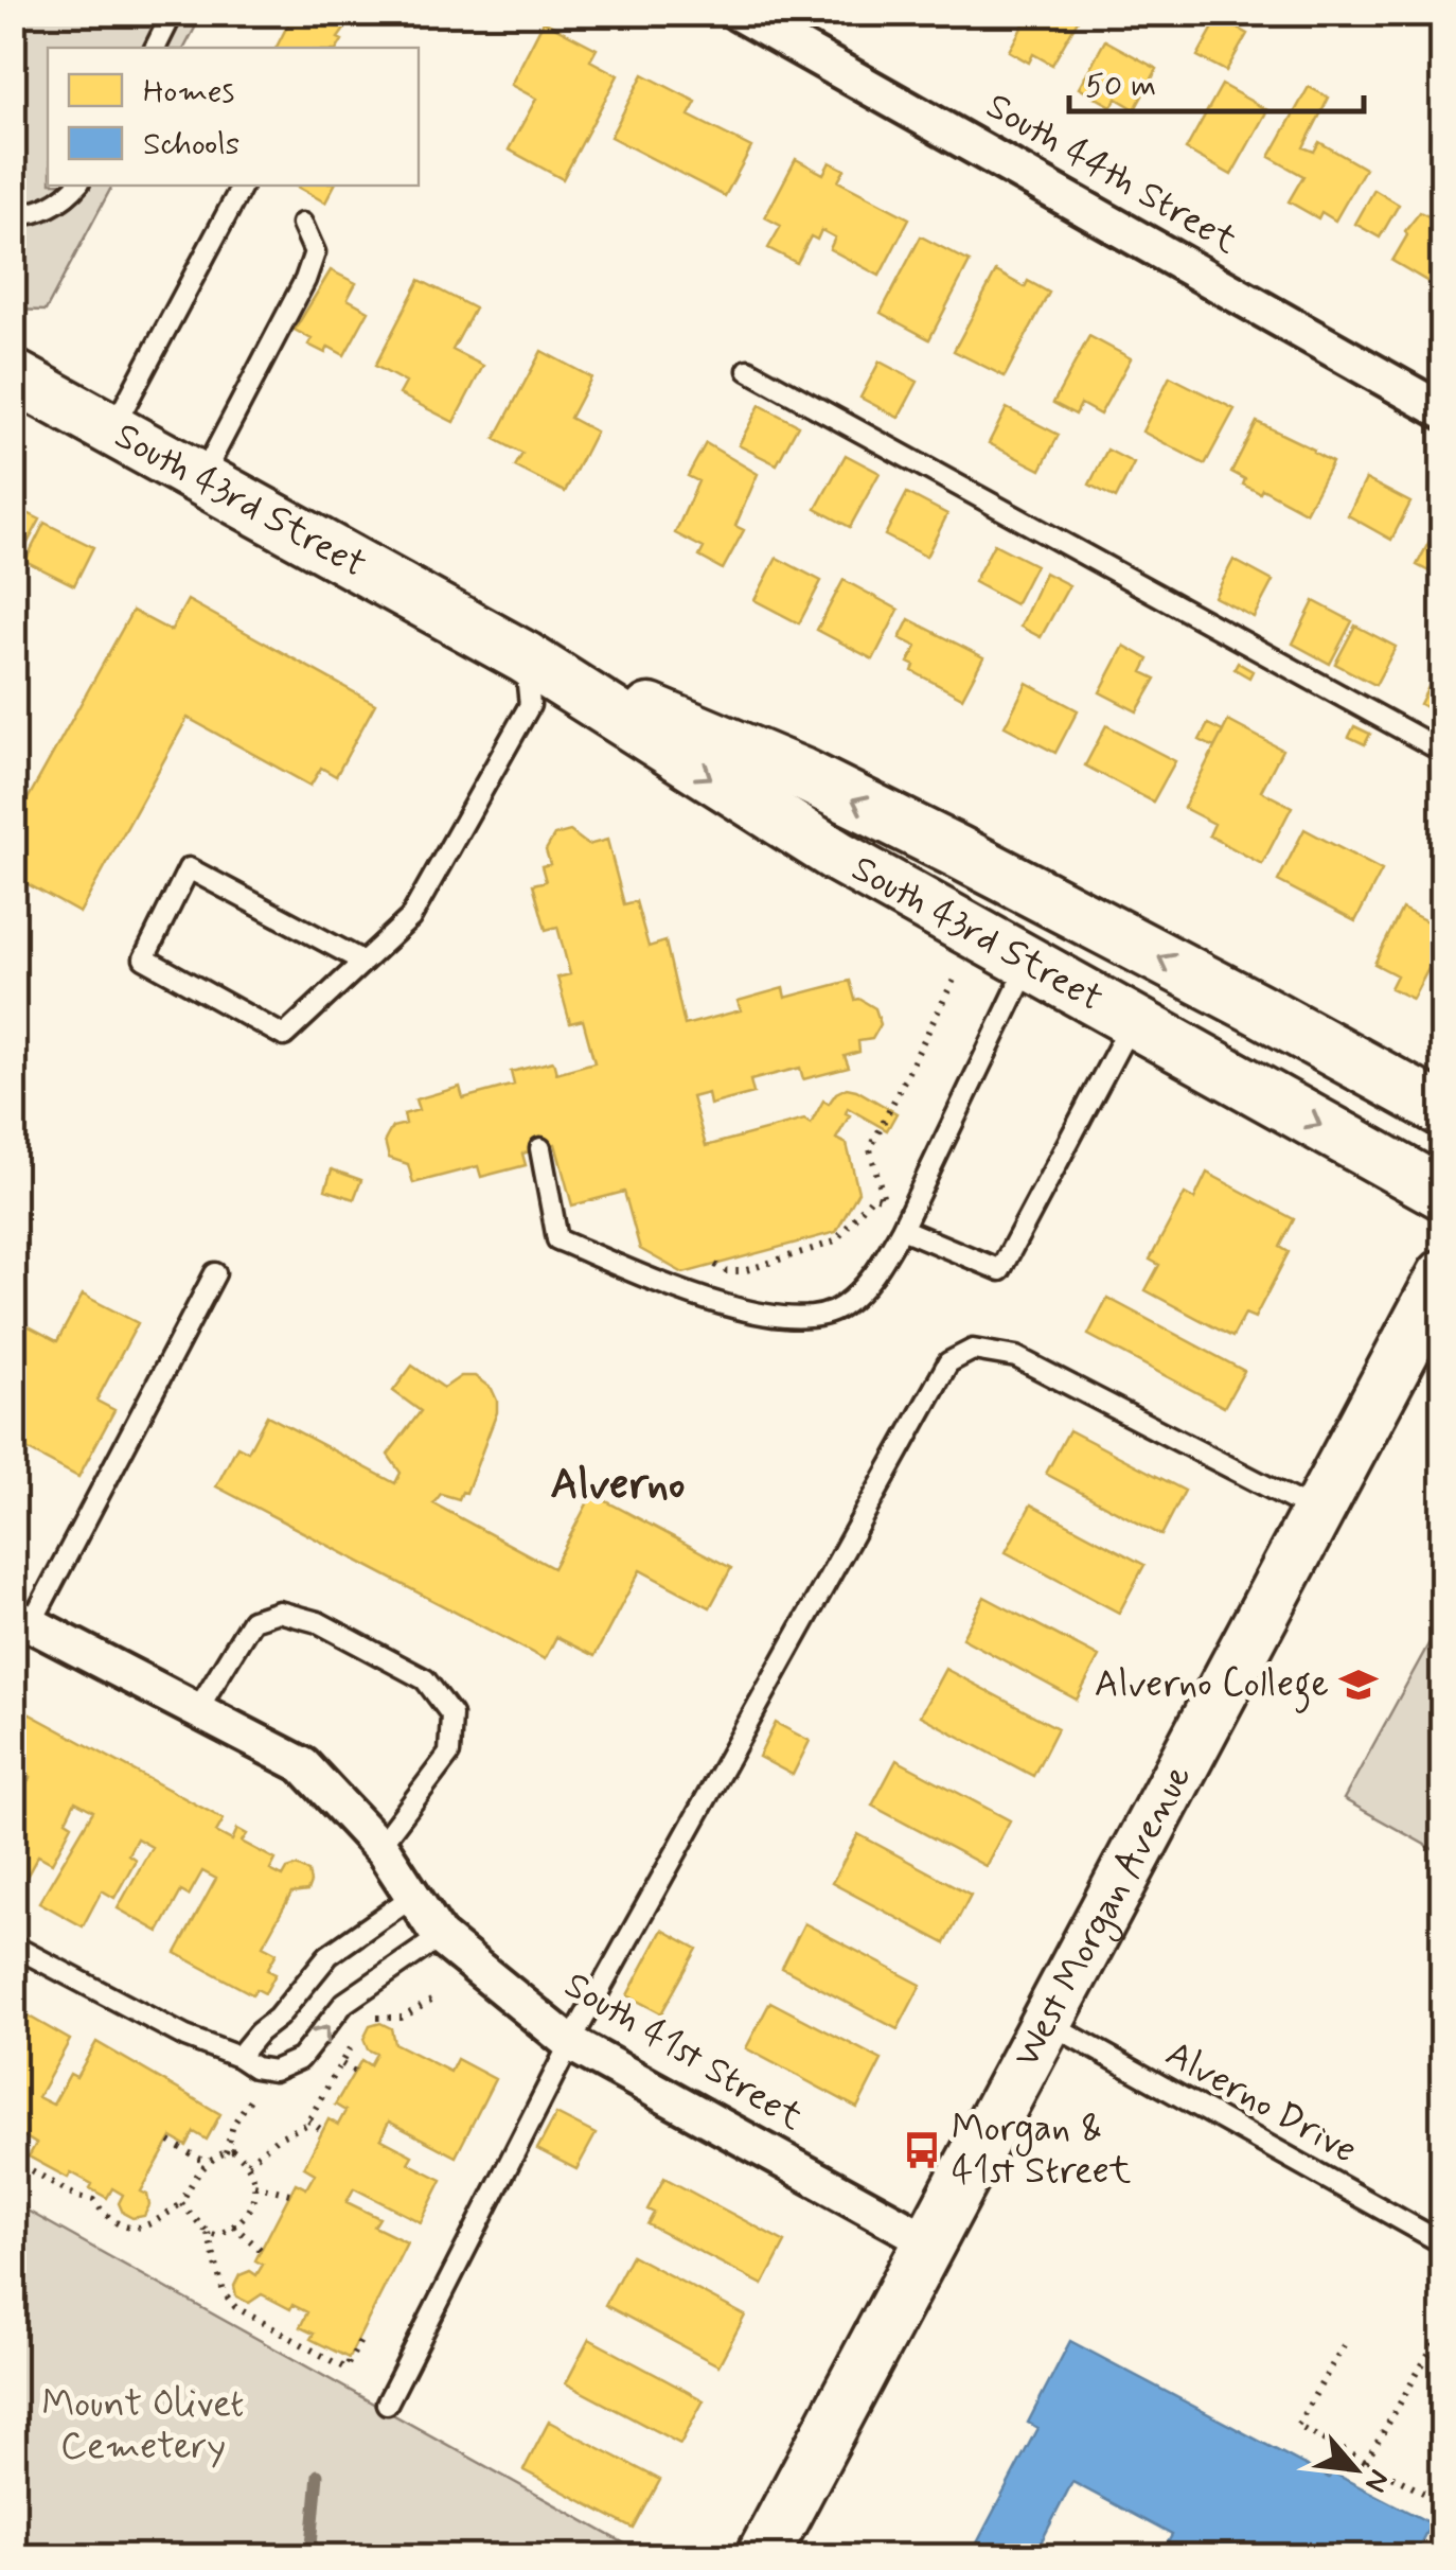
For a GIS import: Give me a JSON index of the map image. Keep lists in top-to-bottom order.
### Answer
{
  "streets": {
    "main road": ["South 43rd Street", "West Morgan Avenue"],
    "street": ["South 44th Street", "South 41st Street"],
    "lane": ["Alverno Drive"]
  },
  "crossings": [
    ["West Morgan Avenue", "South 41st Street"],
    ["West Morgan Avenue", "Alverno Drive"]
  ],
  "districts": ["Alverno"],
  "parks": ["Mount Olivet Cemetery"],
  "places": {
    "school or university": ["Alverno College"],
    "bus stop": ["Morgan & 41st Street"]
  },
  "legend": ["Homes", "Schools"],
  "scale_bar": "50 m",
  "north": "bottom right"
}
